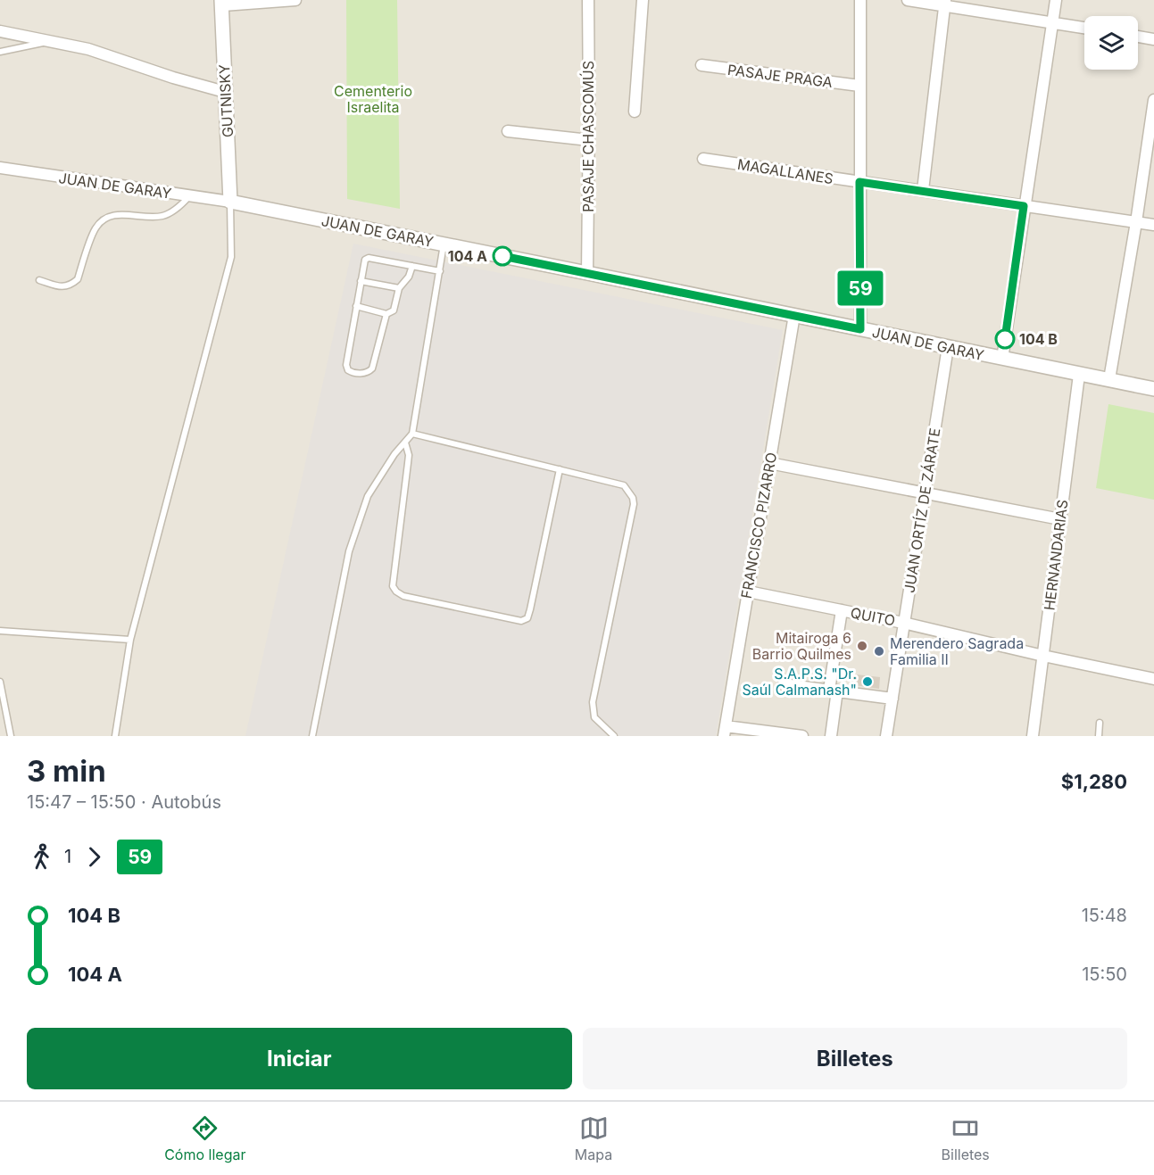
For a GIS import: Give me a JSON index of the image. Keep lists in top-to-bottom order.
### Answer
{
  "streets": {
    "street": [
      "PASAJE PRAGA",
      "GUTNISKY",
      "PASAJE CHASCOMÚS",
      "MAGALLANES",
      "JUAN DE GARAY",
      "JUAN ORTÍZ DE ZÁRATE",
      "FRANCISCO PIZARRO",
      "HERNANDARIAS",
      "QUITO"
    ]
  },
  "crossings": [
    ["GUTNISKY", "JUAN DE GARAY"],
    ["PASAJE CHASCOMÚS", "JUAN DE GARAY"],
    ["JUAN DE GARAY", "JUAN ORTÍZ DE ZÁRATE"],
    ["JUAN DE GARAY", "FRANCISCO PIZARRO"],
    ["JUAN DE GARAY", "HERNANDARIAS"],
    ["JUAN ORTÍZ DE ZÁRATE", "QUITO"],
    ["FRANCISCO PIZARRO", "QUITO"],
    ["HERNANDARIAS", "QUITO"]
  ],
  "parks": ["Cementerio Israelita"],
  "places": [
    "104 A",
    "104 B",
    "Mitairoga 6 Barrio Quilmes",
    "Merendero Sagrada Familia II",
    "S.A.P.S. \"Dr. Saúl Calmanash\""
  ],
  "lines": ["bus line 59"],
  "page": {
    "on_map": "59",
    "heading": ["3 min", "15:47 – 15:50 · Autobús", "$1,280"],
    "legs": ["1", "59"],
    "list": [
      {
        "name": "104 B",
        "value": "15:48"
      },
      {
        "name": "104 A",
        "value": "15:50"
      }
    ],
    "buttons": ["Iniciar", "Billetes"],
    "tabs": ["Cómo llegar", "Mapa", "Billetes"]
  }
}
